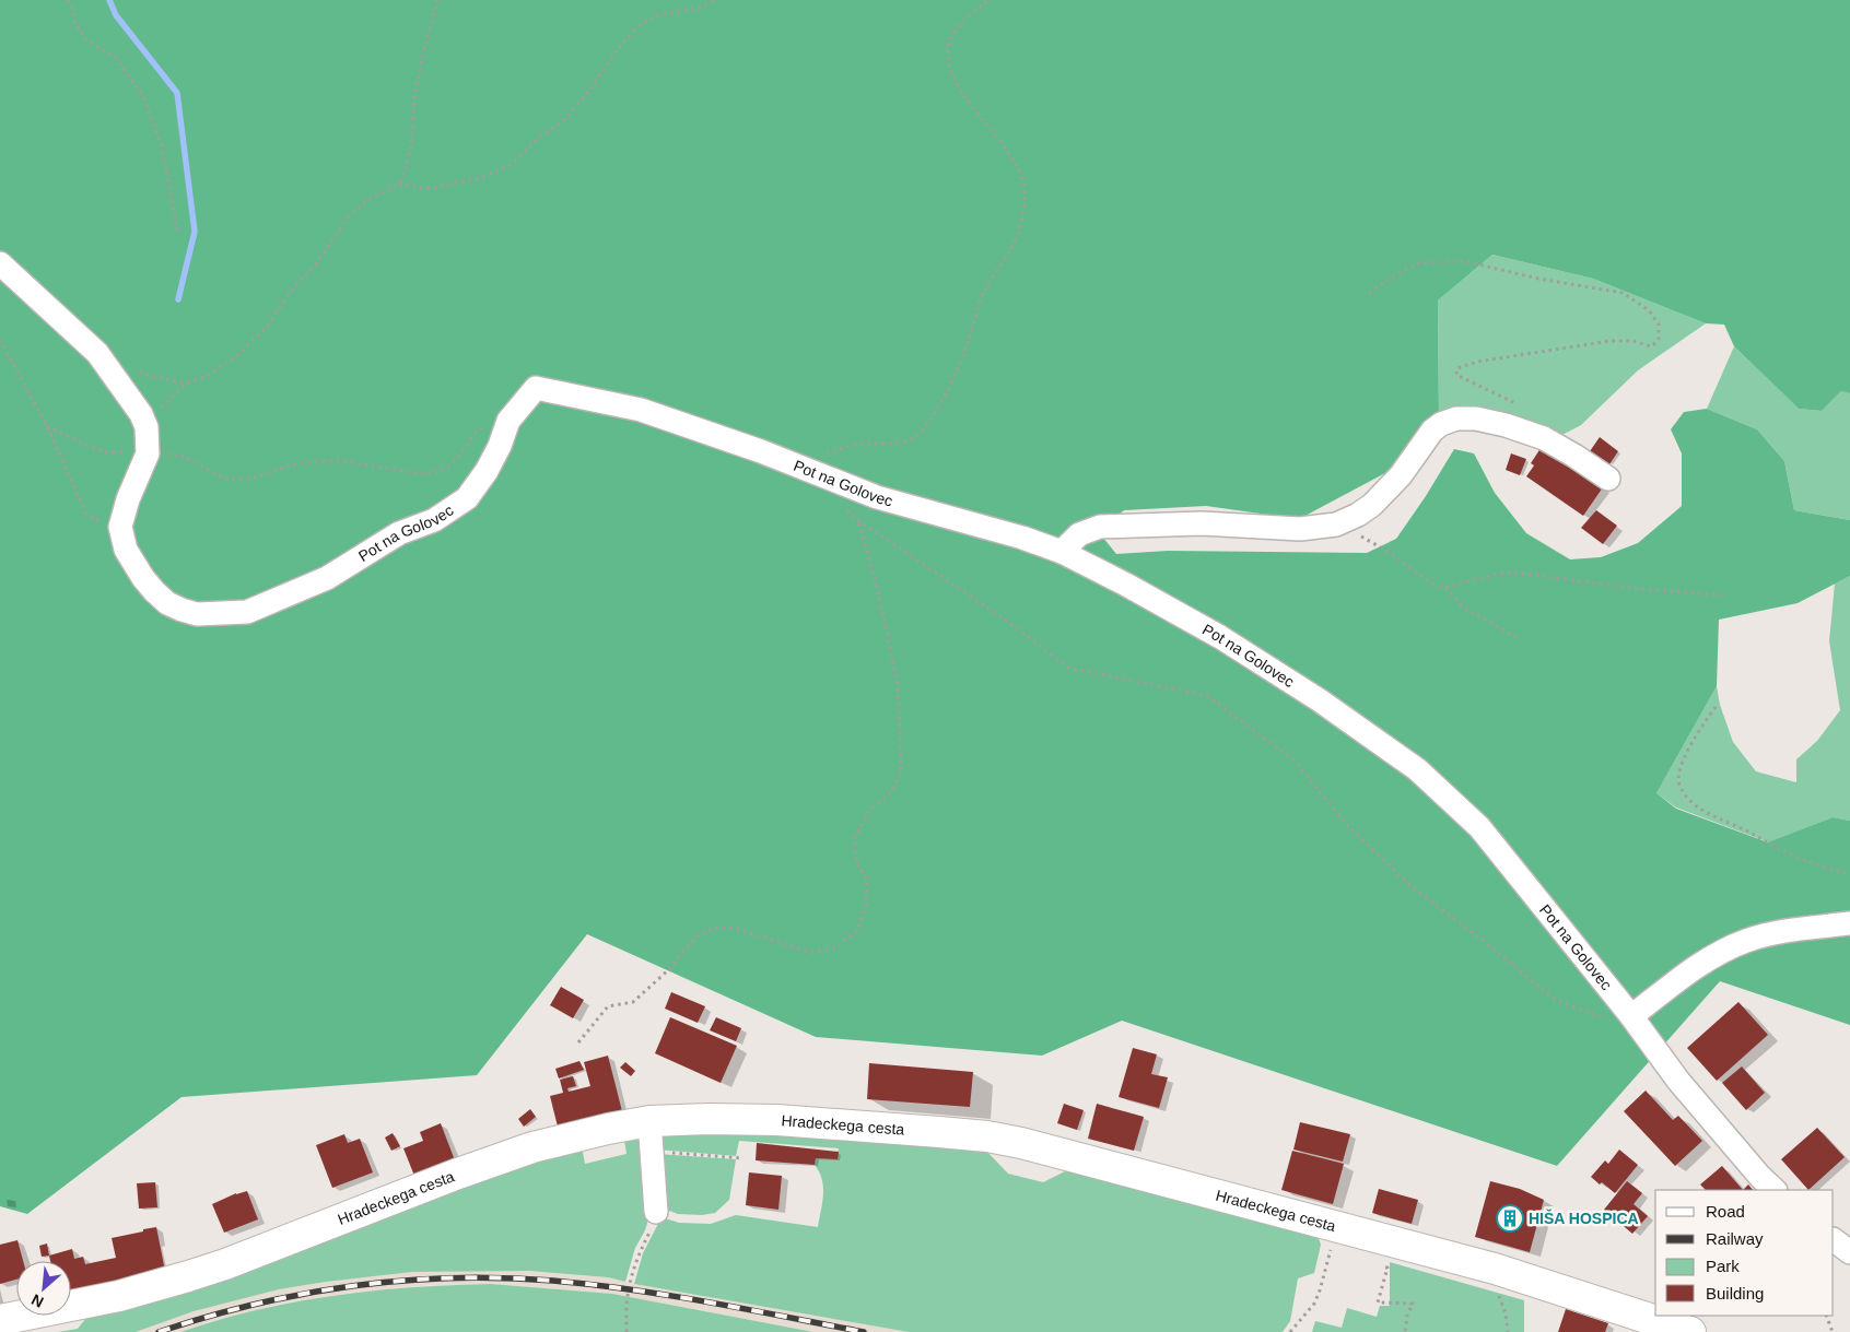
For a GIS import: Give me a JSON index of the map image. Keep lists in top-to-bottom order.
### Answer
{
  "streets": {
    "street": ["Pot na Golovec", "Hradeckega cesta"]
  },
  "places": {
    "building": ["HIŠA HOSPICA"]
  },
  "legend": [
    "Road",
    "Railway",
    "Park",
    "Building"
  ],
  "north": "bottom left"
}
